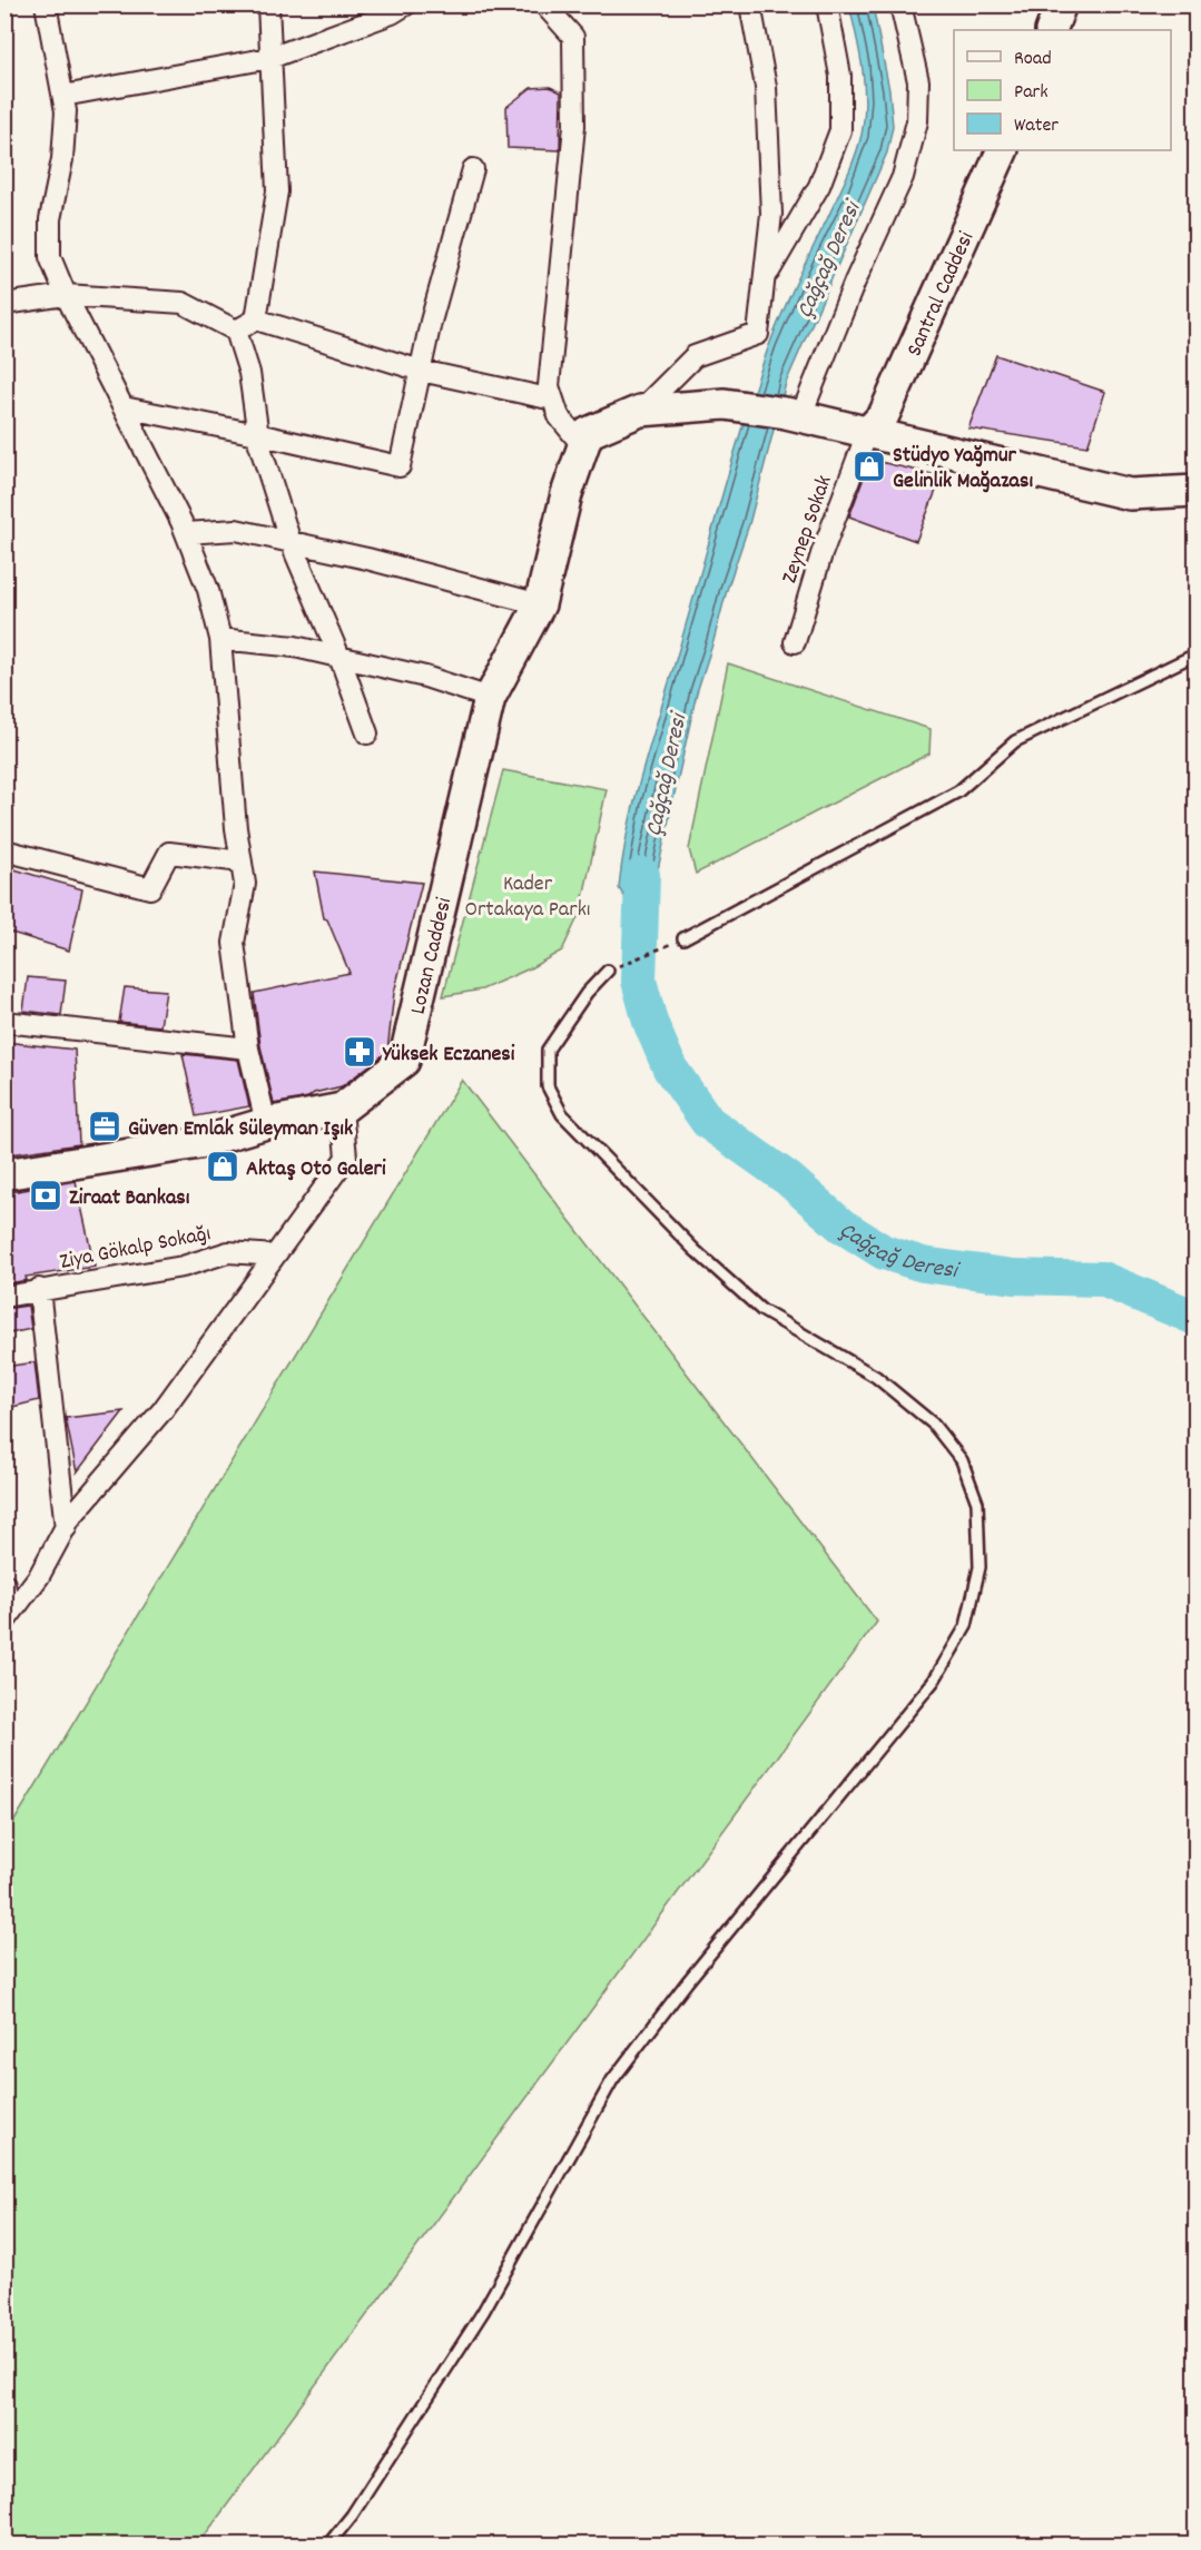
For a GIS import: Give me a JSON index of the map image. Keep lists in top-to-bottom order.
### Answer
{
  "streets": {
    "main road": ["Santral Caddesi", "Lozan Caddesi"],
    "street": ["Zeynep Sokak", "Ziya Gökalp Sokağı"]
  },
  "crossings": [
    ["Santral Caddesi", "Zeynep Sokak"]
  ],
  "water": ["Çağçağ Deresi"],
  "parks": ["Kader Ortakaya Parkı"],
  "places": {
    "shop": ["Stüdyo Yağmur Gelinlik Mağazası", "Aktaş Oto Galeri"],
    "pharmacy": ["Yüksek Eczanesi"],
    "office": ["Güven Emlak Süleyman Işık"],
    "bank": ["Ziraat Bankası"]
  },
  "legend": ["Road", "Park", "Water"]
}
